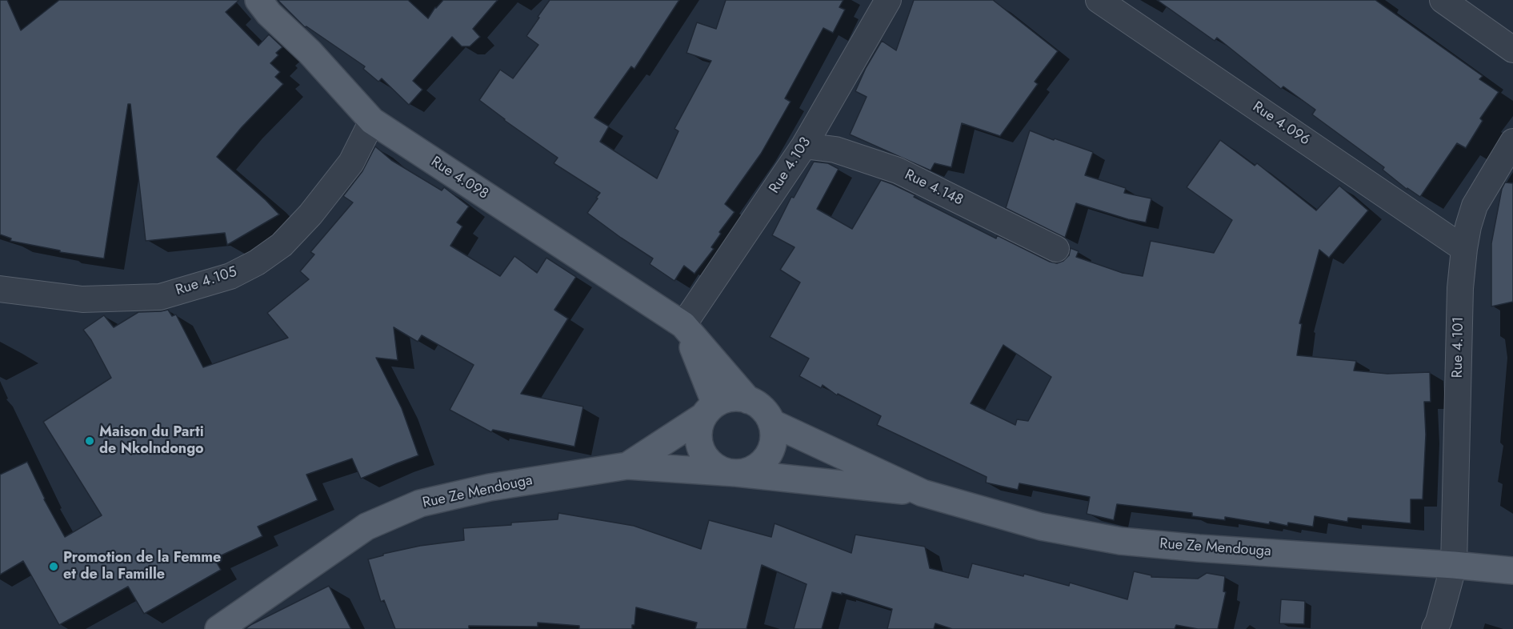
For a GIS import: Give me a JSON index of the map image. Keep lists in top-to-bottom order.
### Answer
{
  "streets": {
    "main road": ["Rue 4.098", "Rue Ze Mendouga"],
    "street": [
      "Rue 4.096",
      "Rue 4.103",
      "Rue 4.148",
      "Rue 4.105",
      "Rue 4.101"
    ]
  },
  "crossings": [
    ["Rue 4.096", "Rue 4.101"],
    ["Rue 4.103", "Rue 4.098"],
    ["Rue 4.103", "Rue 4.148"],
    ["Rue 4.098", "Rue 4.105"],
    ["Rue 4.098", "Rue Ze Mendouga"],
    ["Rue 4.101", "Rue Ze Mendouga"]
  ],
  "places": ["Maison du Parti de Nkolndongo", "Promotion de la Femme et de la Famille"]
}
